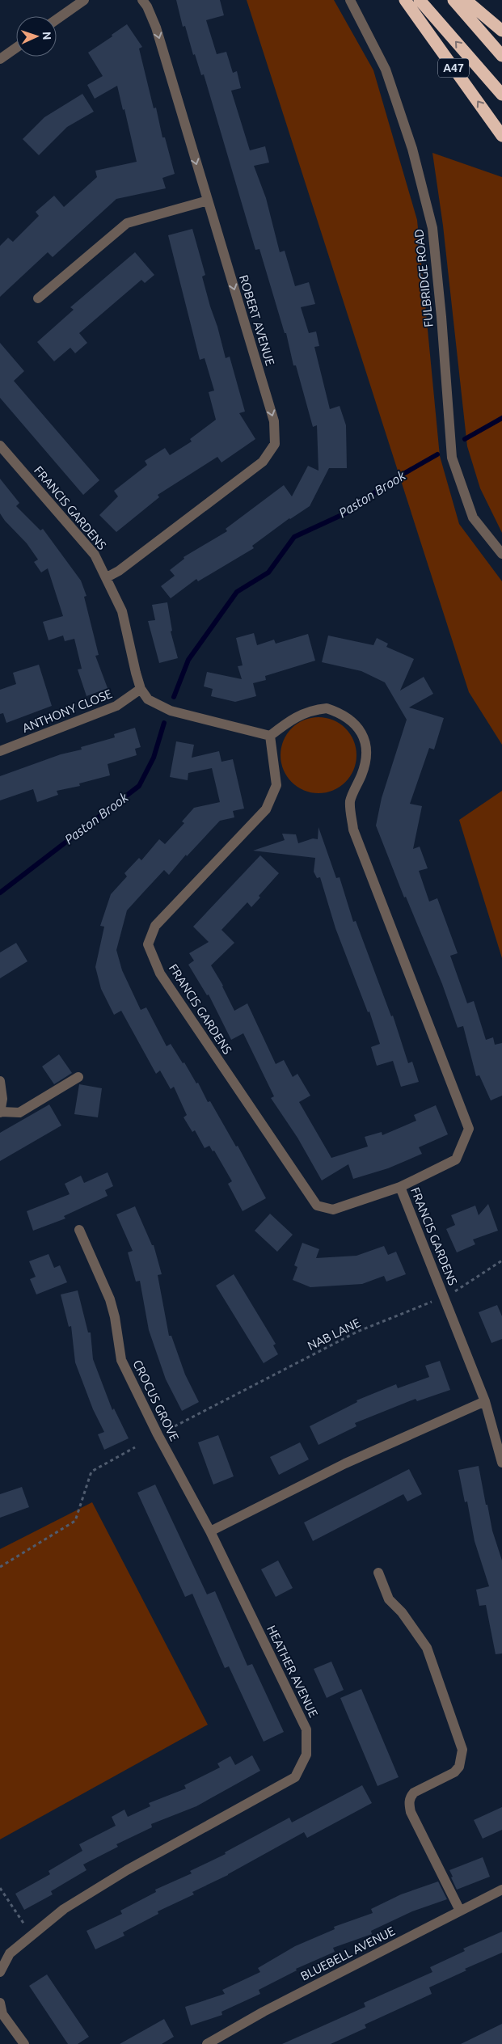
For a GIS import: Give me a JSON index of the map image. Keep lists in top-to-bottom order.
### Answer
{
  "streets": {
    "highway": ["A47"],
    "street": [
      "FULBRIDGE ROAD",
      "ROBERT AVENUE",
      "FRANCIS GARDENS",
      "ANTHONY CLOSE",
      "CROCUS GROVE",
      "HEATHER AVENUE",
      "BLUEBELL AVENUE"
    ],
    "path": ["NAB LANE"]
  },
  "crossings": [
    ["ROBERT AVENUE", "FRANCIS GARDENS"],
    ["FRANCIS GARDENS", "ANTHONY CLOSE"],
    ["FRANCIS GARDENS", "NAB LANE"],
    ["CROCUS GROVE", "HEATHER AVENUE"]
  ],
  "one_way": ["ROBERT AVENUE"],
  "water": ["Paston Brook"],
  "north": "right"
}
